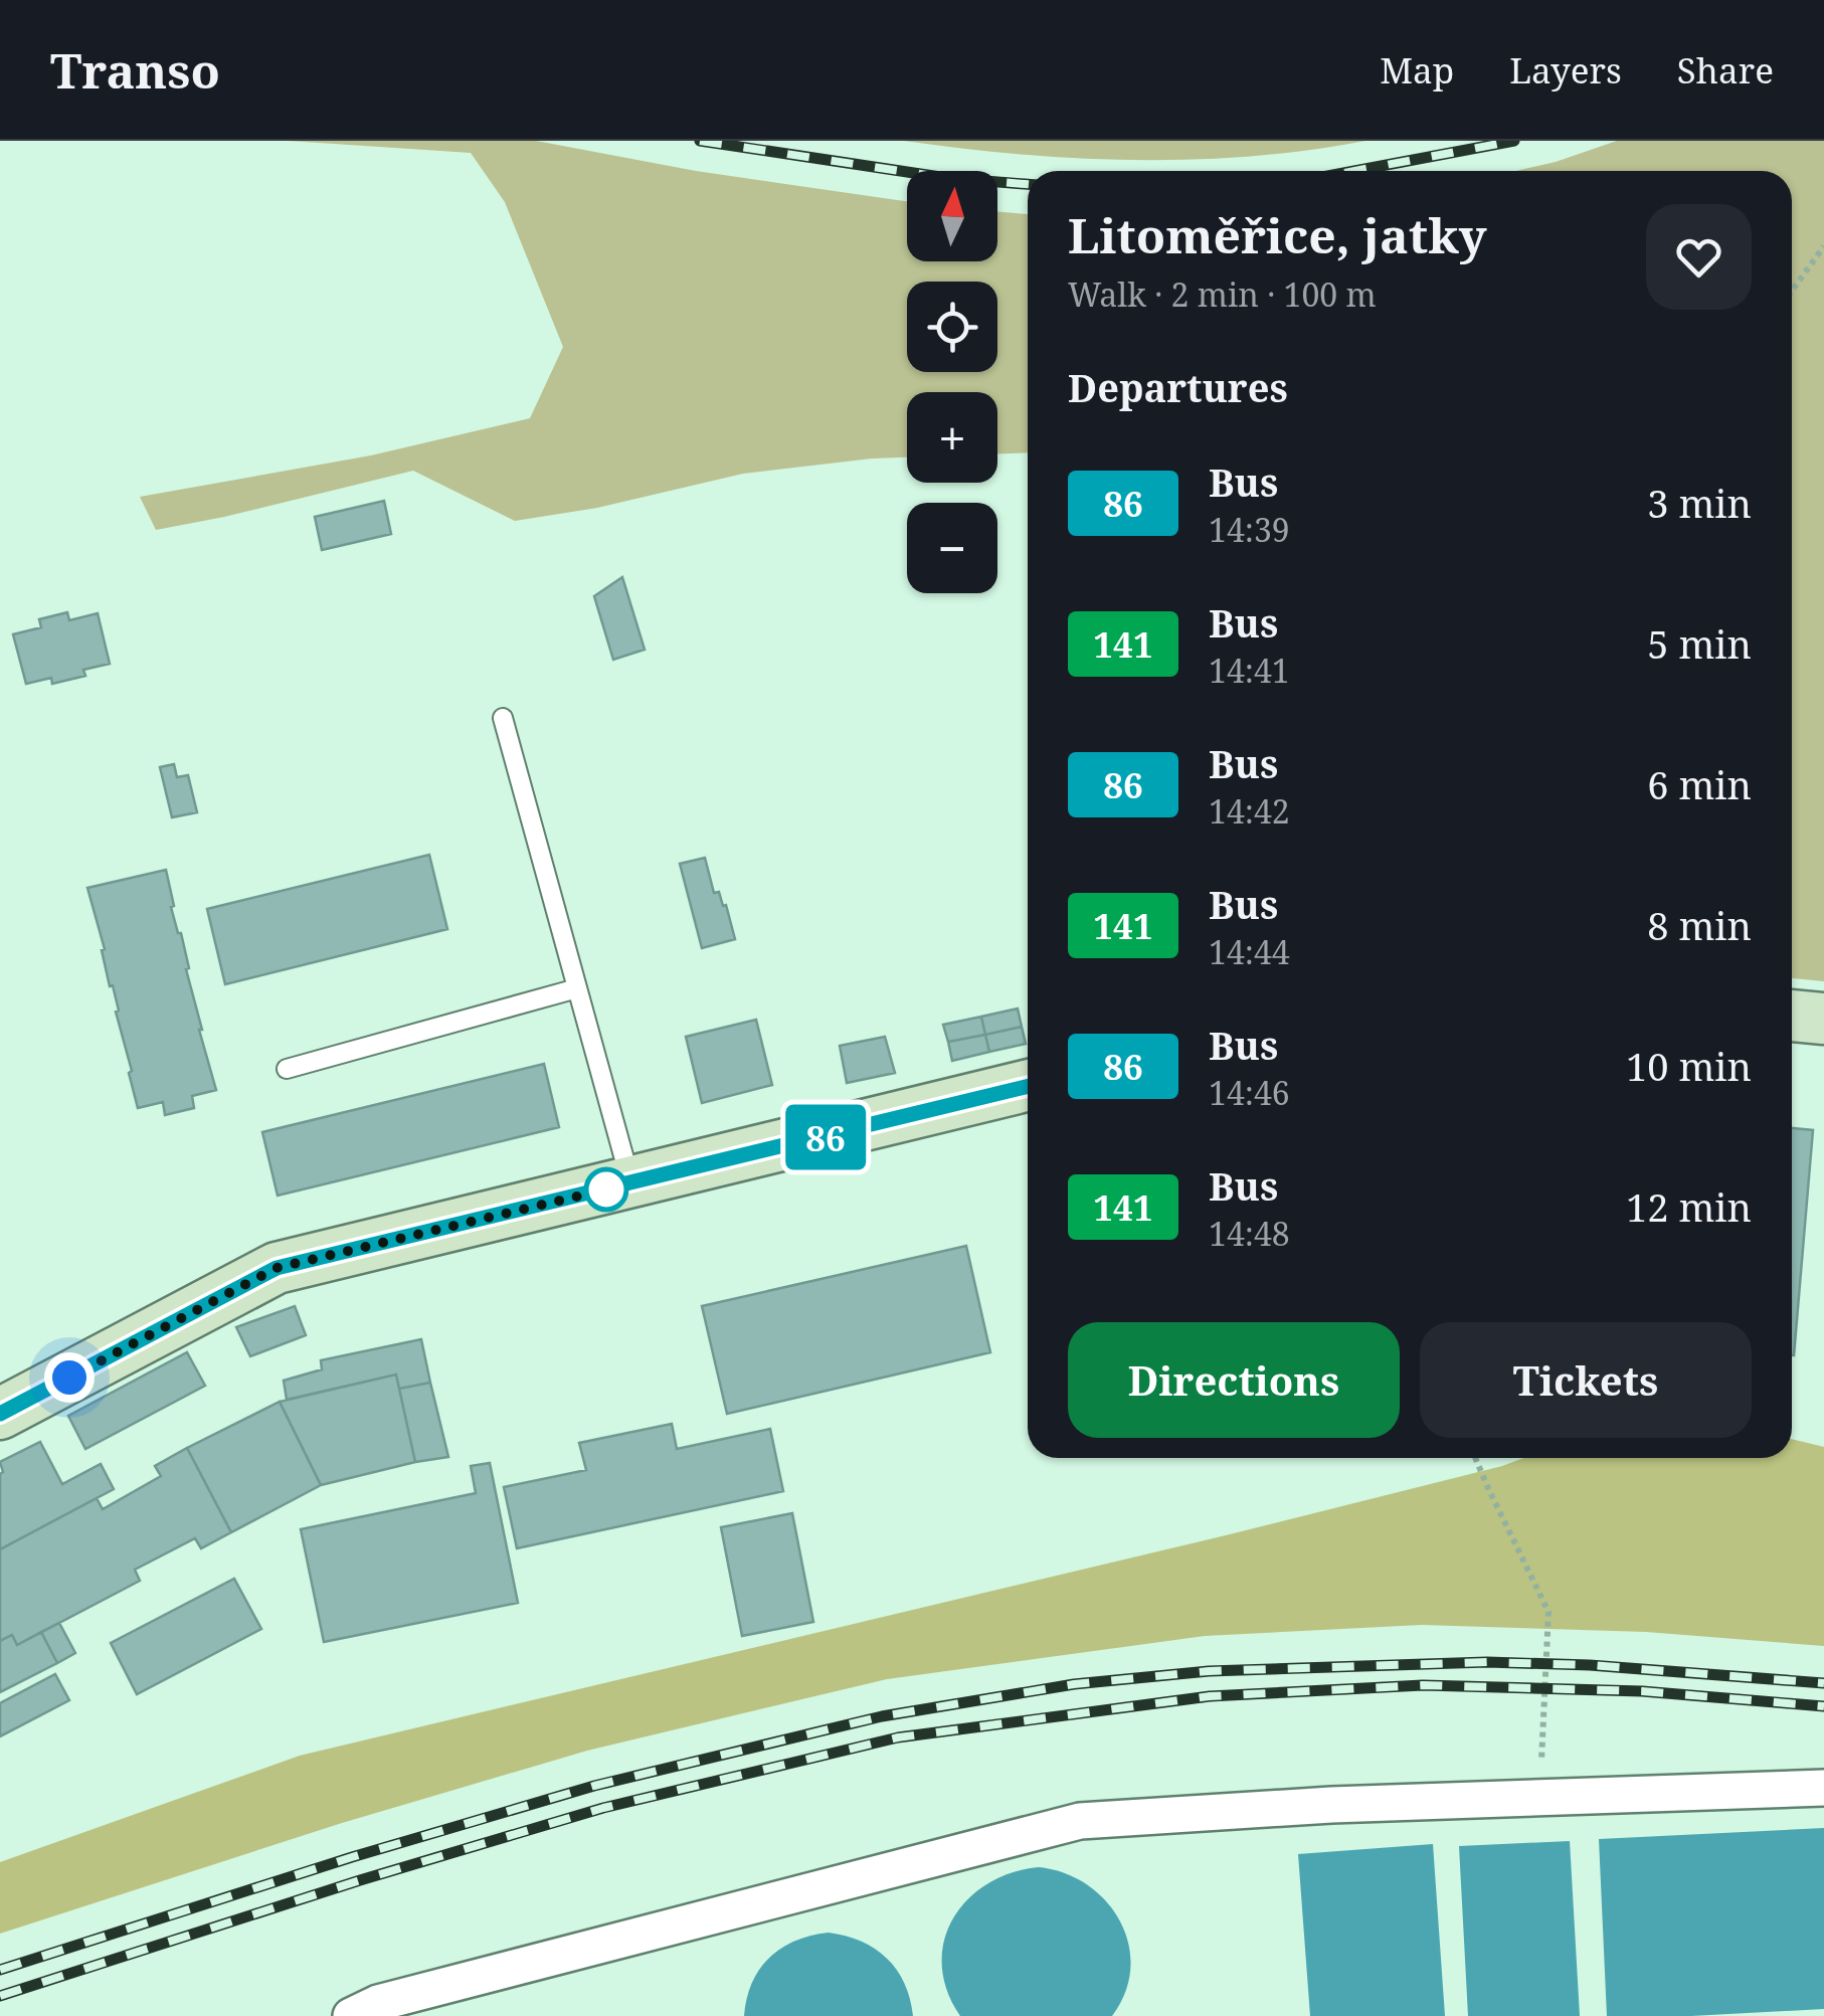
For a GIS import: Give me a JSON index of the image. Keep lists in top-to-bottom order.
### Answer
{
  "lines": ["bus line 86"],
  "north": "top",
  "page": {
    "header": "Transo",
    "nav": ["Map", "Layers", "Share"],
    "on_map": "86",
    "map_buttons": ["+", "−"],
    "heading": [
      ["Litoměřice, jatky", "Walk · 2 min · 100 m"],
      "Departures"
    ],
    "list": [
      {
        "mark": "86",
        "name": "Bus",
        "note": "14:39",
        "value": "3 min"
      },
      {
        "mark": "141",
        "name": "Bus",
        "note": "14:41",
        "value": "5 min"
      },
      {
        "mark": "86",
        "name": "Bus",
        "note": "14:42",
        "value": "6 min"
      },
      {
        "mark": "141",
        "name": "Bus",
        "note": "14:44",
        "value": "8 min"
      },
      {
        "mark": "86",
        "name": "Bus",
        "note": "14:46",
        "value": "10 min"
      },
      {
        "mark": "141",
        "name": "Bus",
        "note": "14:48",
        "value": "12 min"
      }
    ],
    "buttons": ["Directions", "Tickets"]
  }
}
